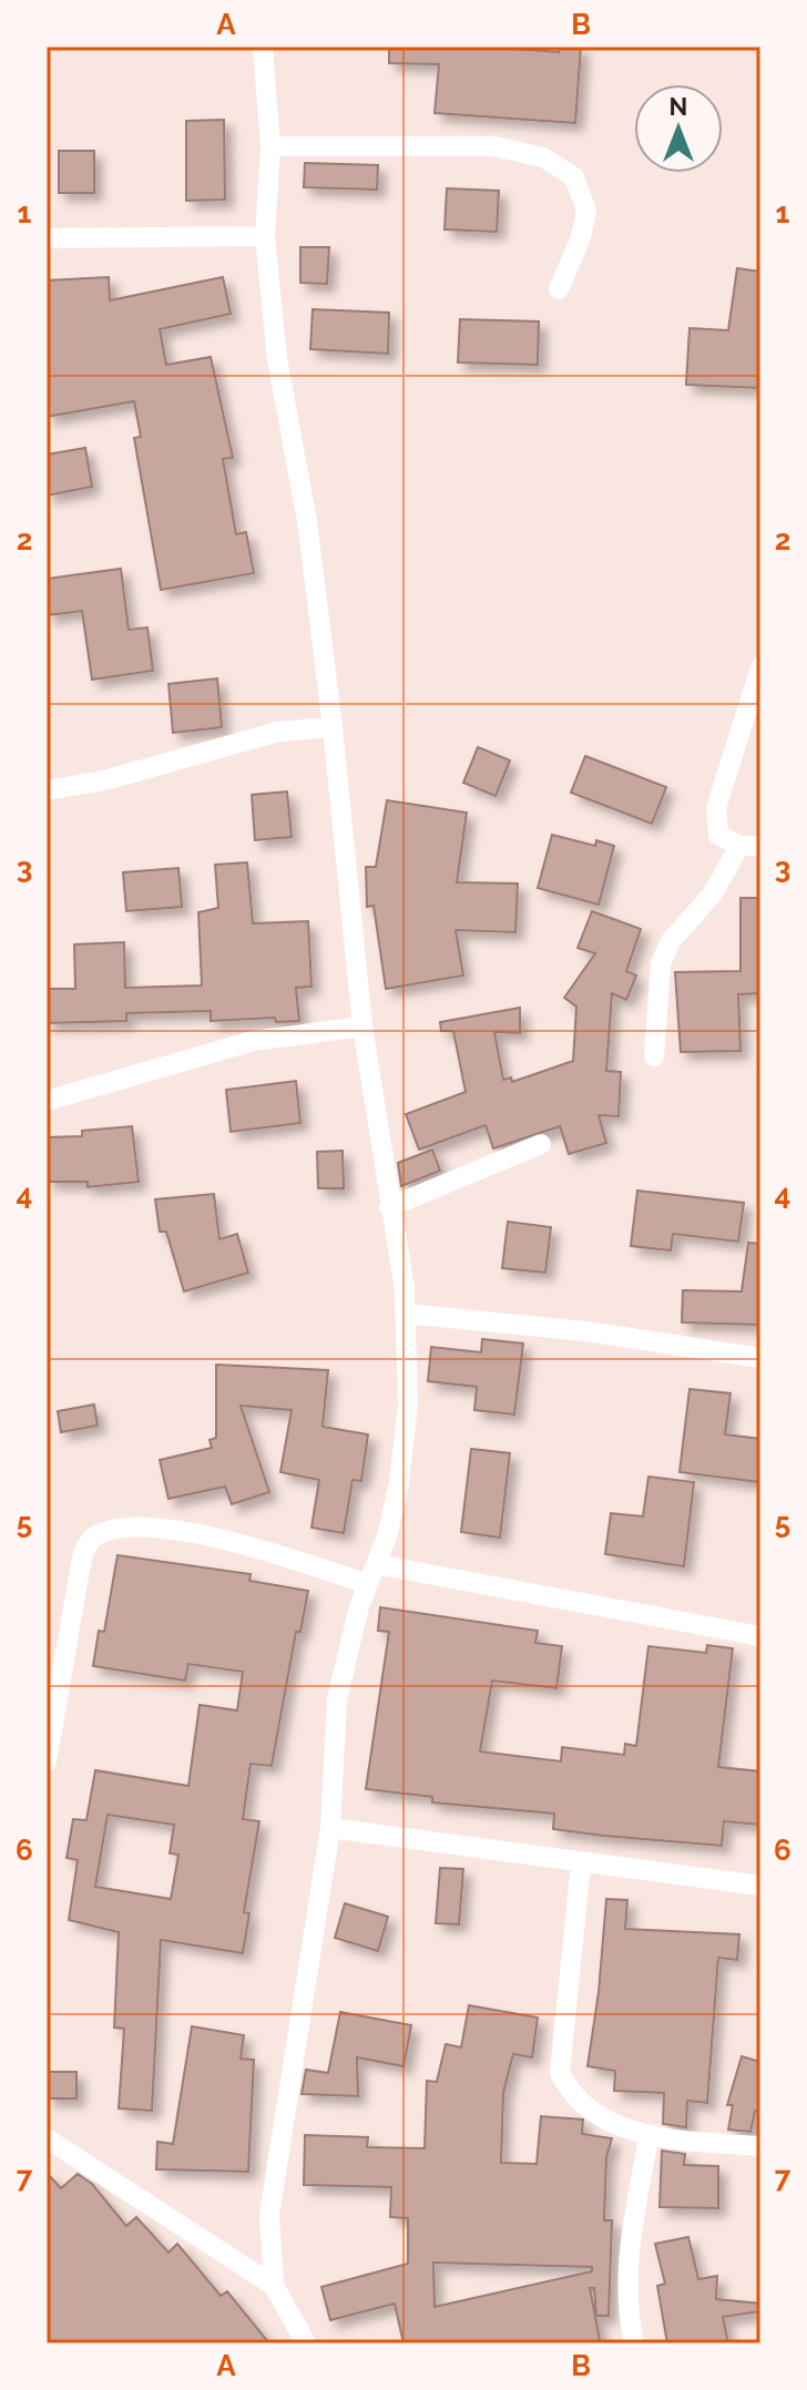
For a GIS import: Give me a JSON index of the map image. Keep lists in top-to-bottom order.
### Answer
{
  "north": "top",
  "grid": {
    "columns": ["A", "B"],
    "rows": [
      "1",
      "2",
      "3",
      "4",
      "5",
      "6",
      "7"
    ]
  }
}
